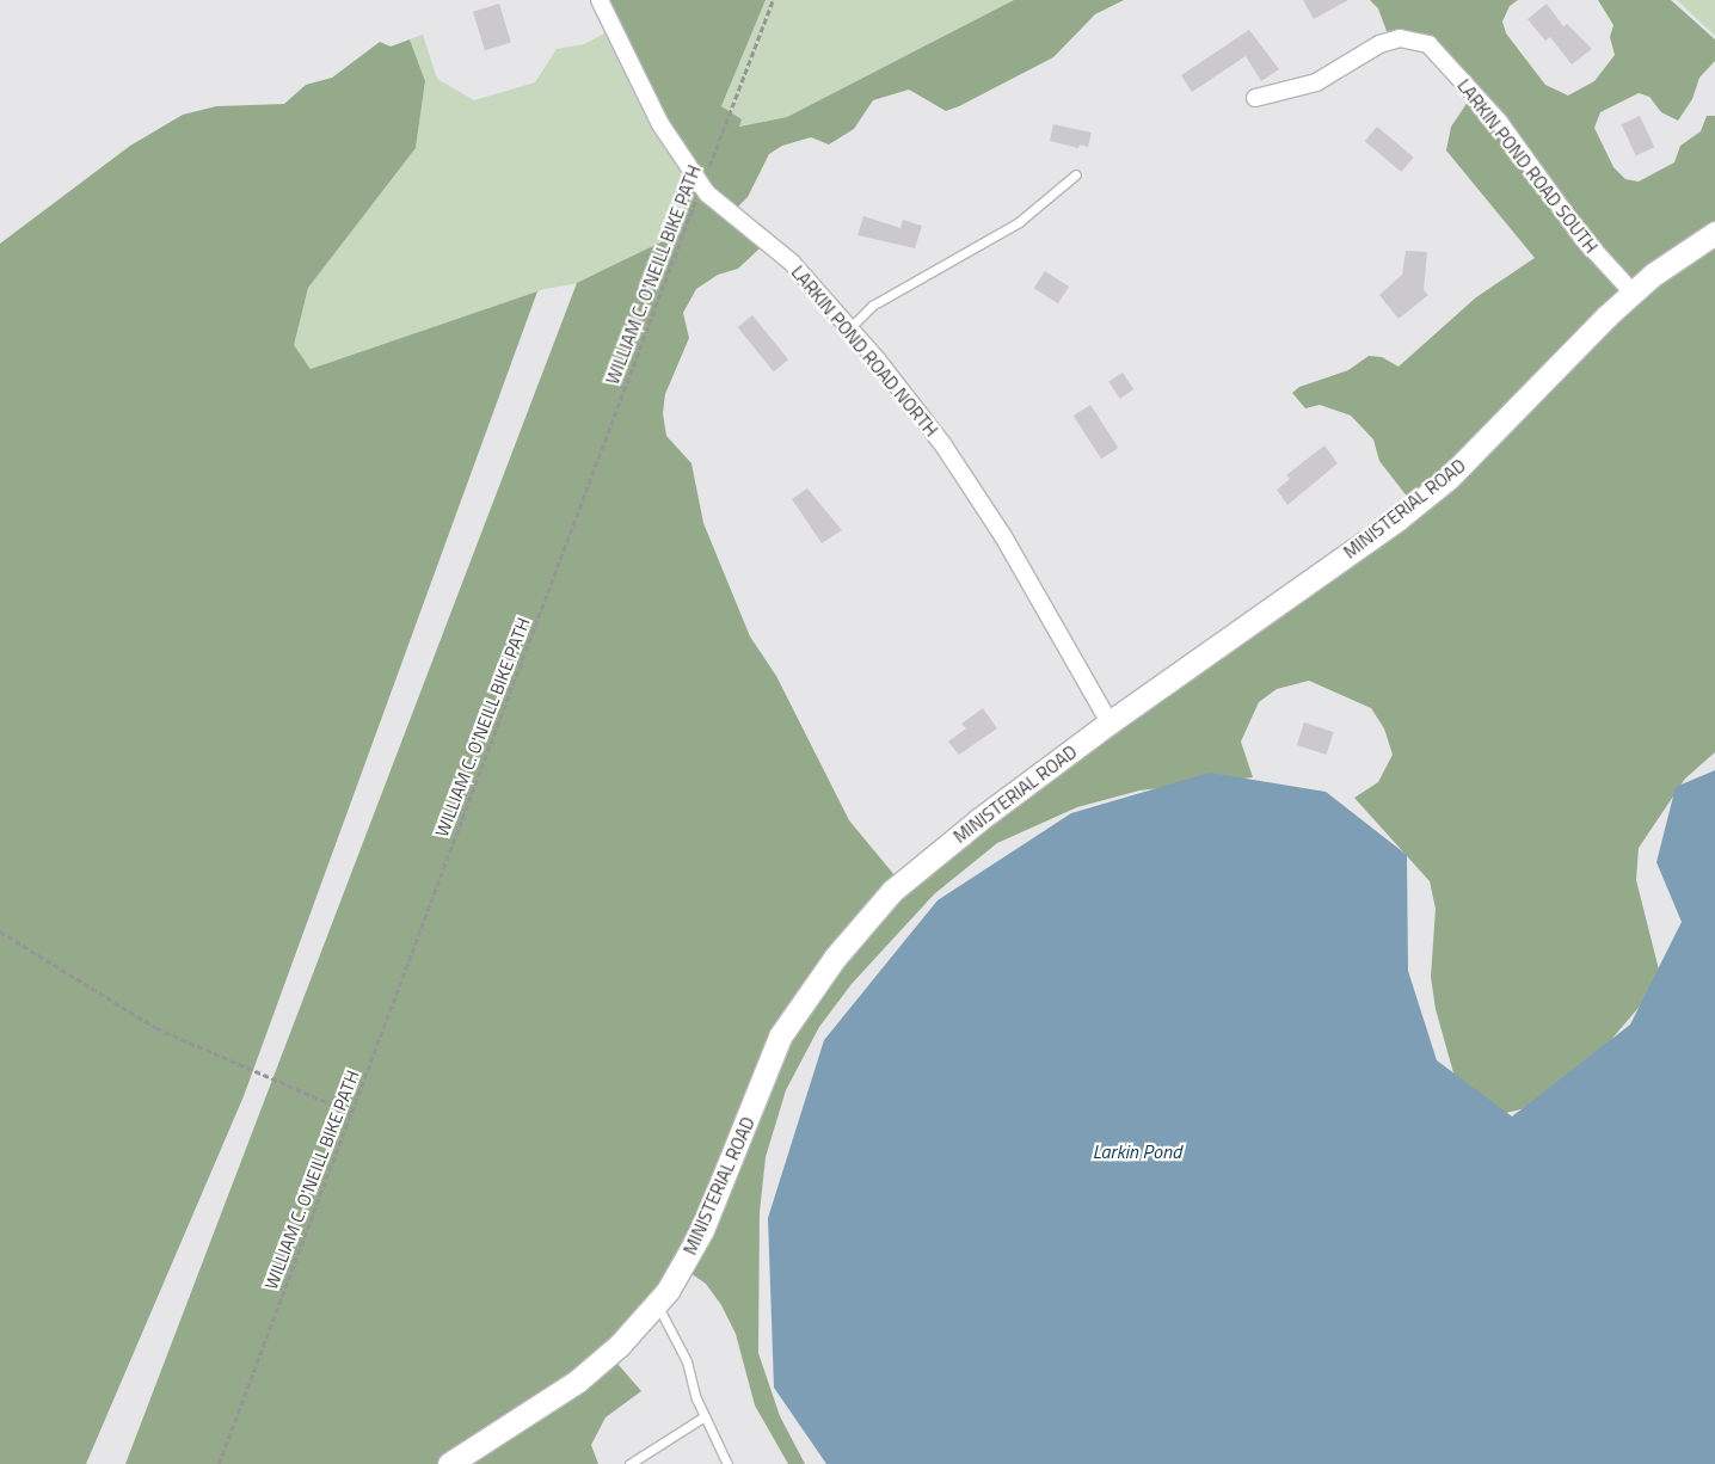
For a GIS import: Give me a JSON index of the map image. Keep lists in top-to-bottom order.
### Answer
{
  "streets": {
    "main road": ["MINISTERIAL ROAD"],
    "street": ["LARKIN POND ROAD SOUTH", "LARKIN POND ROAD NORTH"],
    "path": ["WILLIAM C. O'NEILL BIKE PATH"]
  },
  "crossings": [
    ["LARKIN POND ROAD SOUTH", "MINISTERIAL ROAD"],
    ["WILLIAM C. O'NEILL BIKE PATH", "LARKIN POND ROAD NORTH"],
    ["LARKIN POND ROAD NORTH", "MINISTERIAL ROAD"]
  ],
  "water": ["Larkin Pond"]
}
